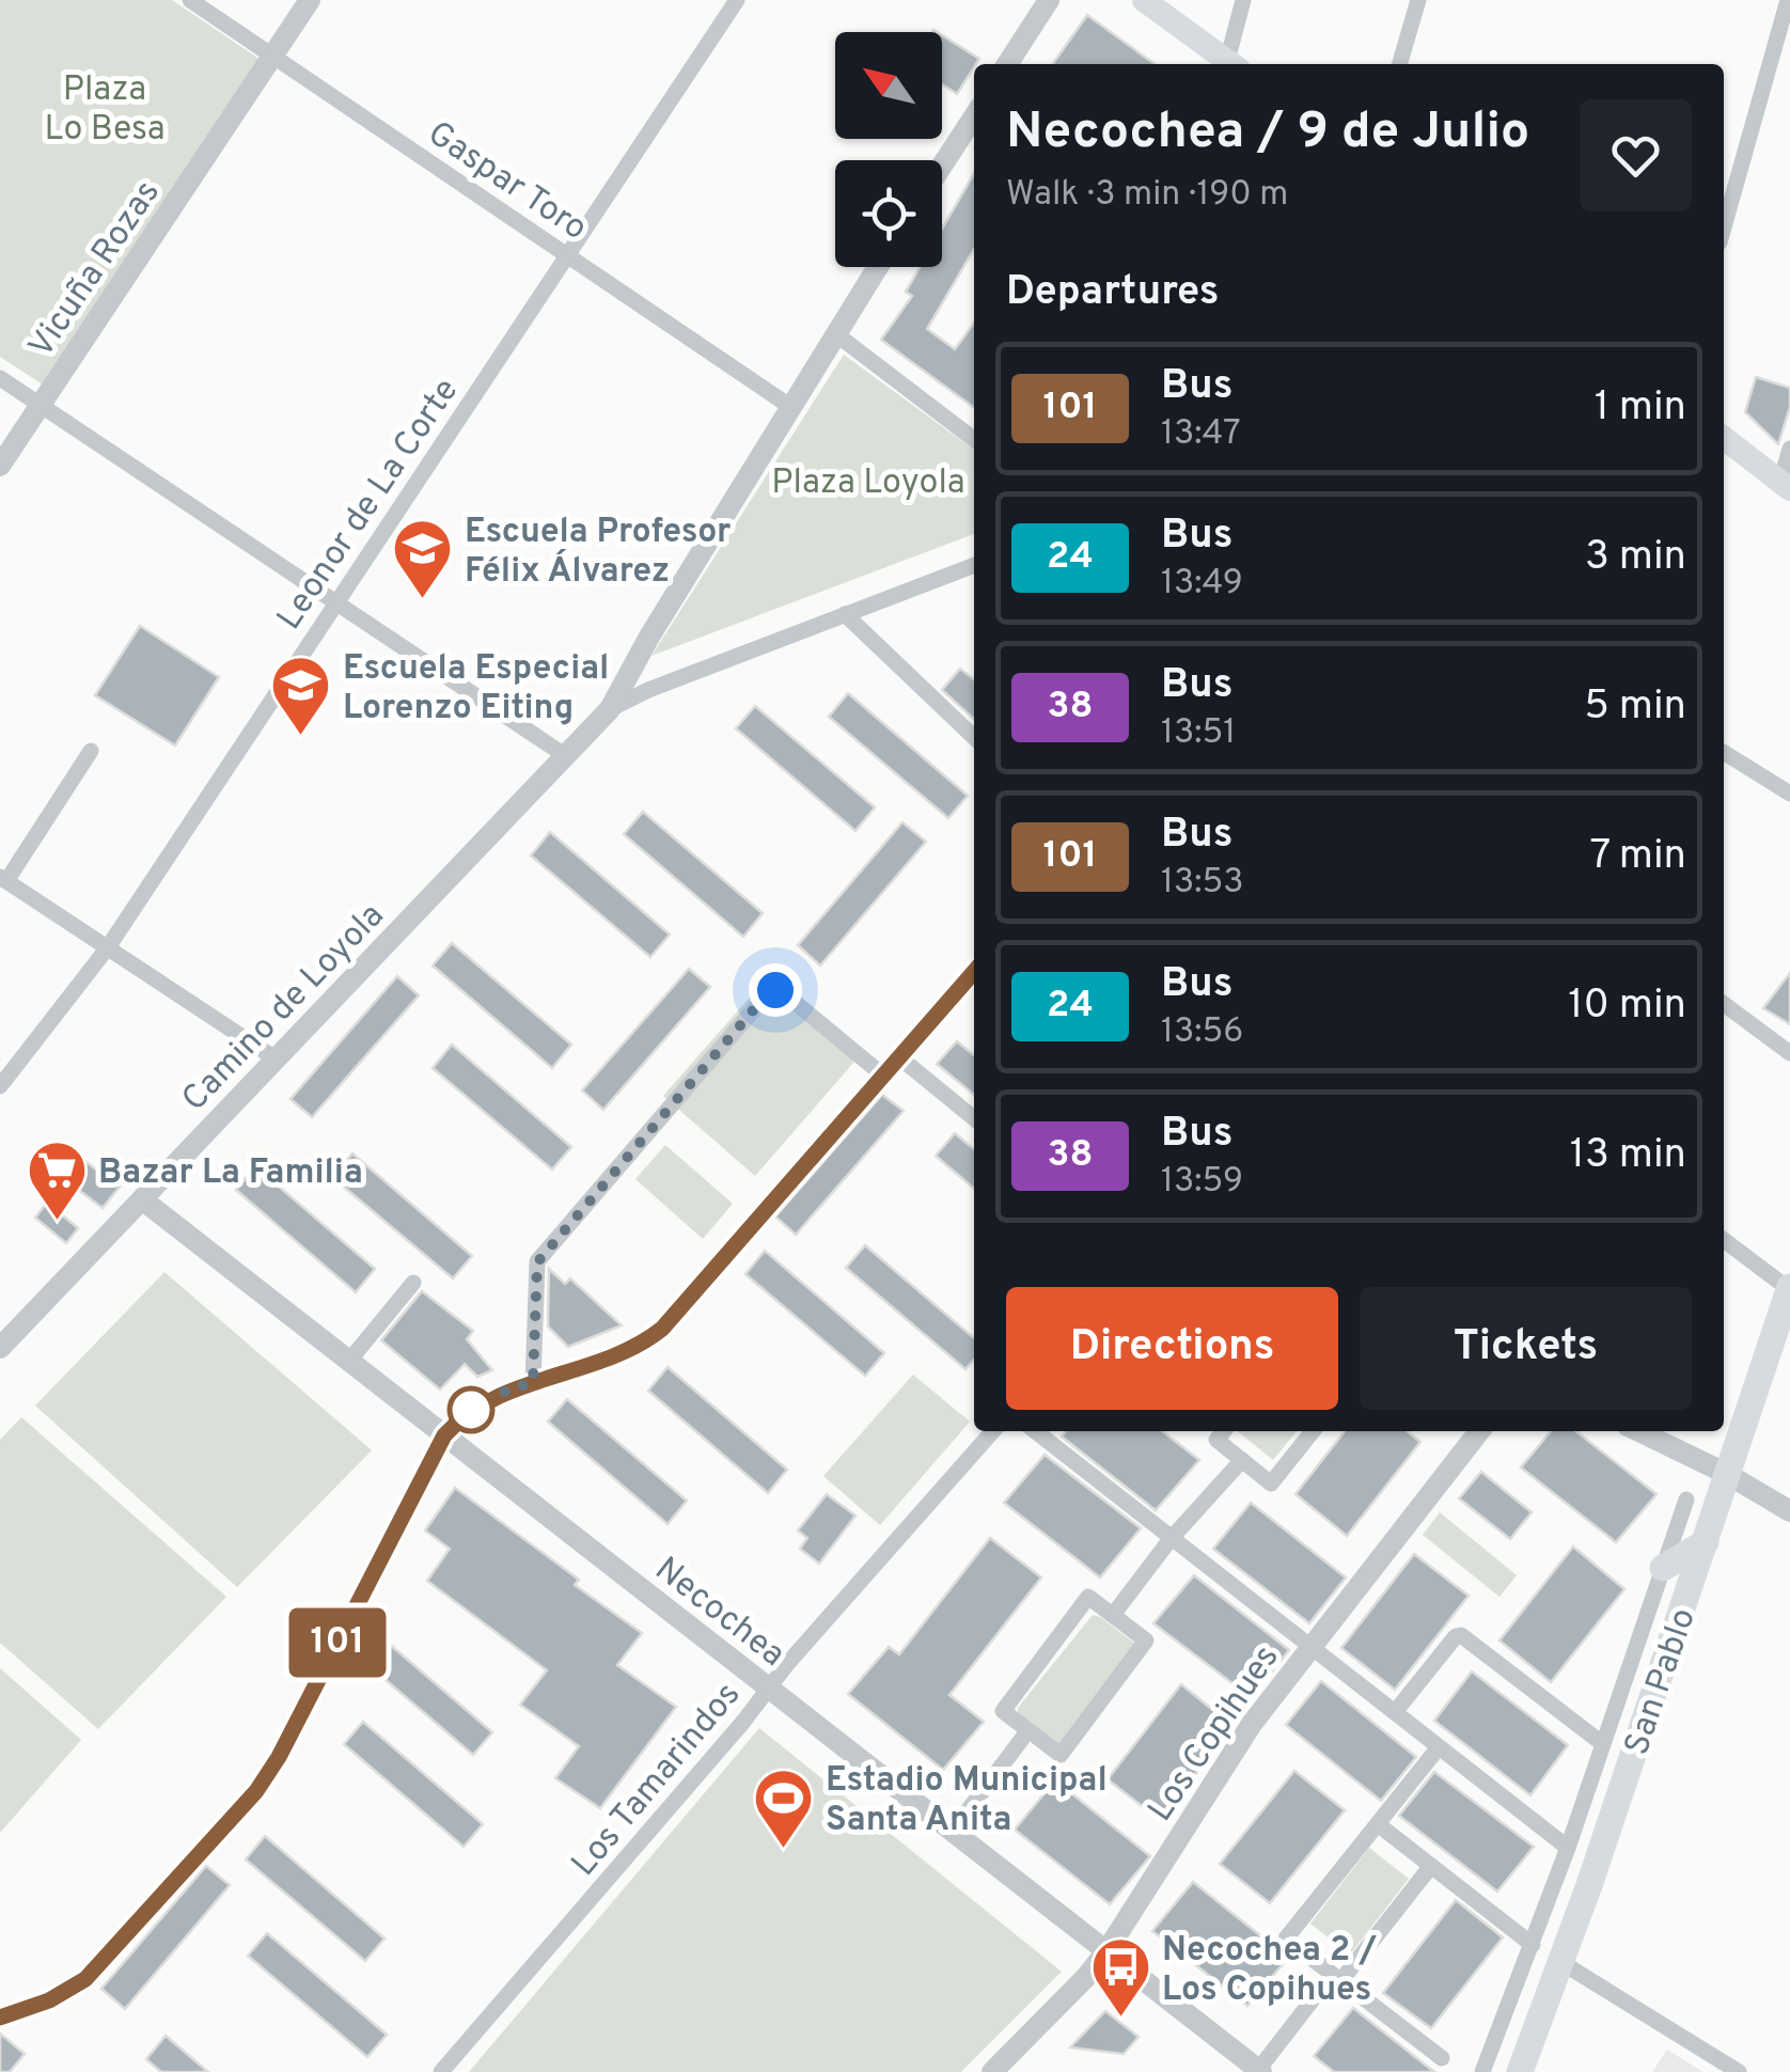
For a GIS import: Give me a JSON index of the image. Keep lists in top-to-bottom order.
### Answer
{
  "streets": {
    "main road": ["San Pablo"],
    "street": [
      "Gaspar Toro",
      "Vicuña Rozas",
      "Leonor de La Corte",
      "Camino de Loyola",
      "Necochea",
      "Los Copihues",
      "Los Tamarindos"
    ]
  },
  "crossings": [
    ["Gaspar Toro", "Vicuña Rozas"],
    ["Gaspar Toro", "Leonor de La Corte"],
    ["Gaspar Toro", "Camino de Loyola"],
    ["Camino de Loyola", "Necochea"],
    ["Necochea", "Los Copihues"],
    ["Necochea", "Los Tamarindos"]
  ],
  "parks": ["Plaza Lo Besa", "Plaza Loyola"],
  "places": {
    "school or university": ["Escuela Profesor Félix Álvarez", "Escuela Especial Lorenzo Eiting"],
    "supermarket": ["Bazar La Familia"],
    "sports": ["Estadio Municipal Santa Anita"],
    "bus stop": ["Necochea 2 / Los Copihues"]
  },
  "lines": ["bus line 101"],
  "north": "top left",
  "page": {
    "on_map": "101",
    "heading": [
      ["Necochea / 9 de Julio", "Walk · 3 min · 190 m"],
      "Departures"
    ],
    "list": [
      {
        "mark": "101",
        "name": "Bus",
        "note": "13:47",
        "value": "1 min"
      },
      {
        "mark": "24",
        "name": "Bus",
        "note": "13:49",
        "value": "3 min"
      },
      {
        "mark": "38",
        "name": "Bus",
        "note": "13:51",
        "value": "5 min"
      },
      {
        "mark": "101",
        "name": "Bus",
        "note": "13:53",
        "value": "7 min"
      },
      {
        "mark": "24",
        "name": "Bus",
        "note": "13:56",
        "value": "10 min"
      },
      {
        "mark": "38",
        "name": "Bus",
        "note": "13:59",
        "value": "13 min"
      }
    ],
    "buttons": ["Directions", "Tickets"]
  }
}
